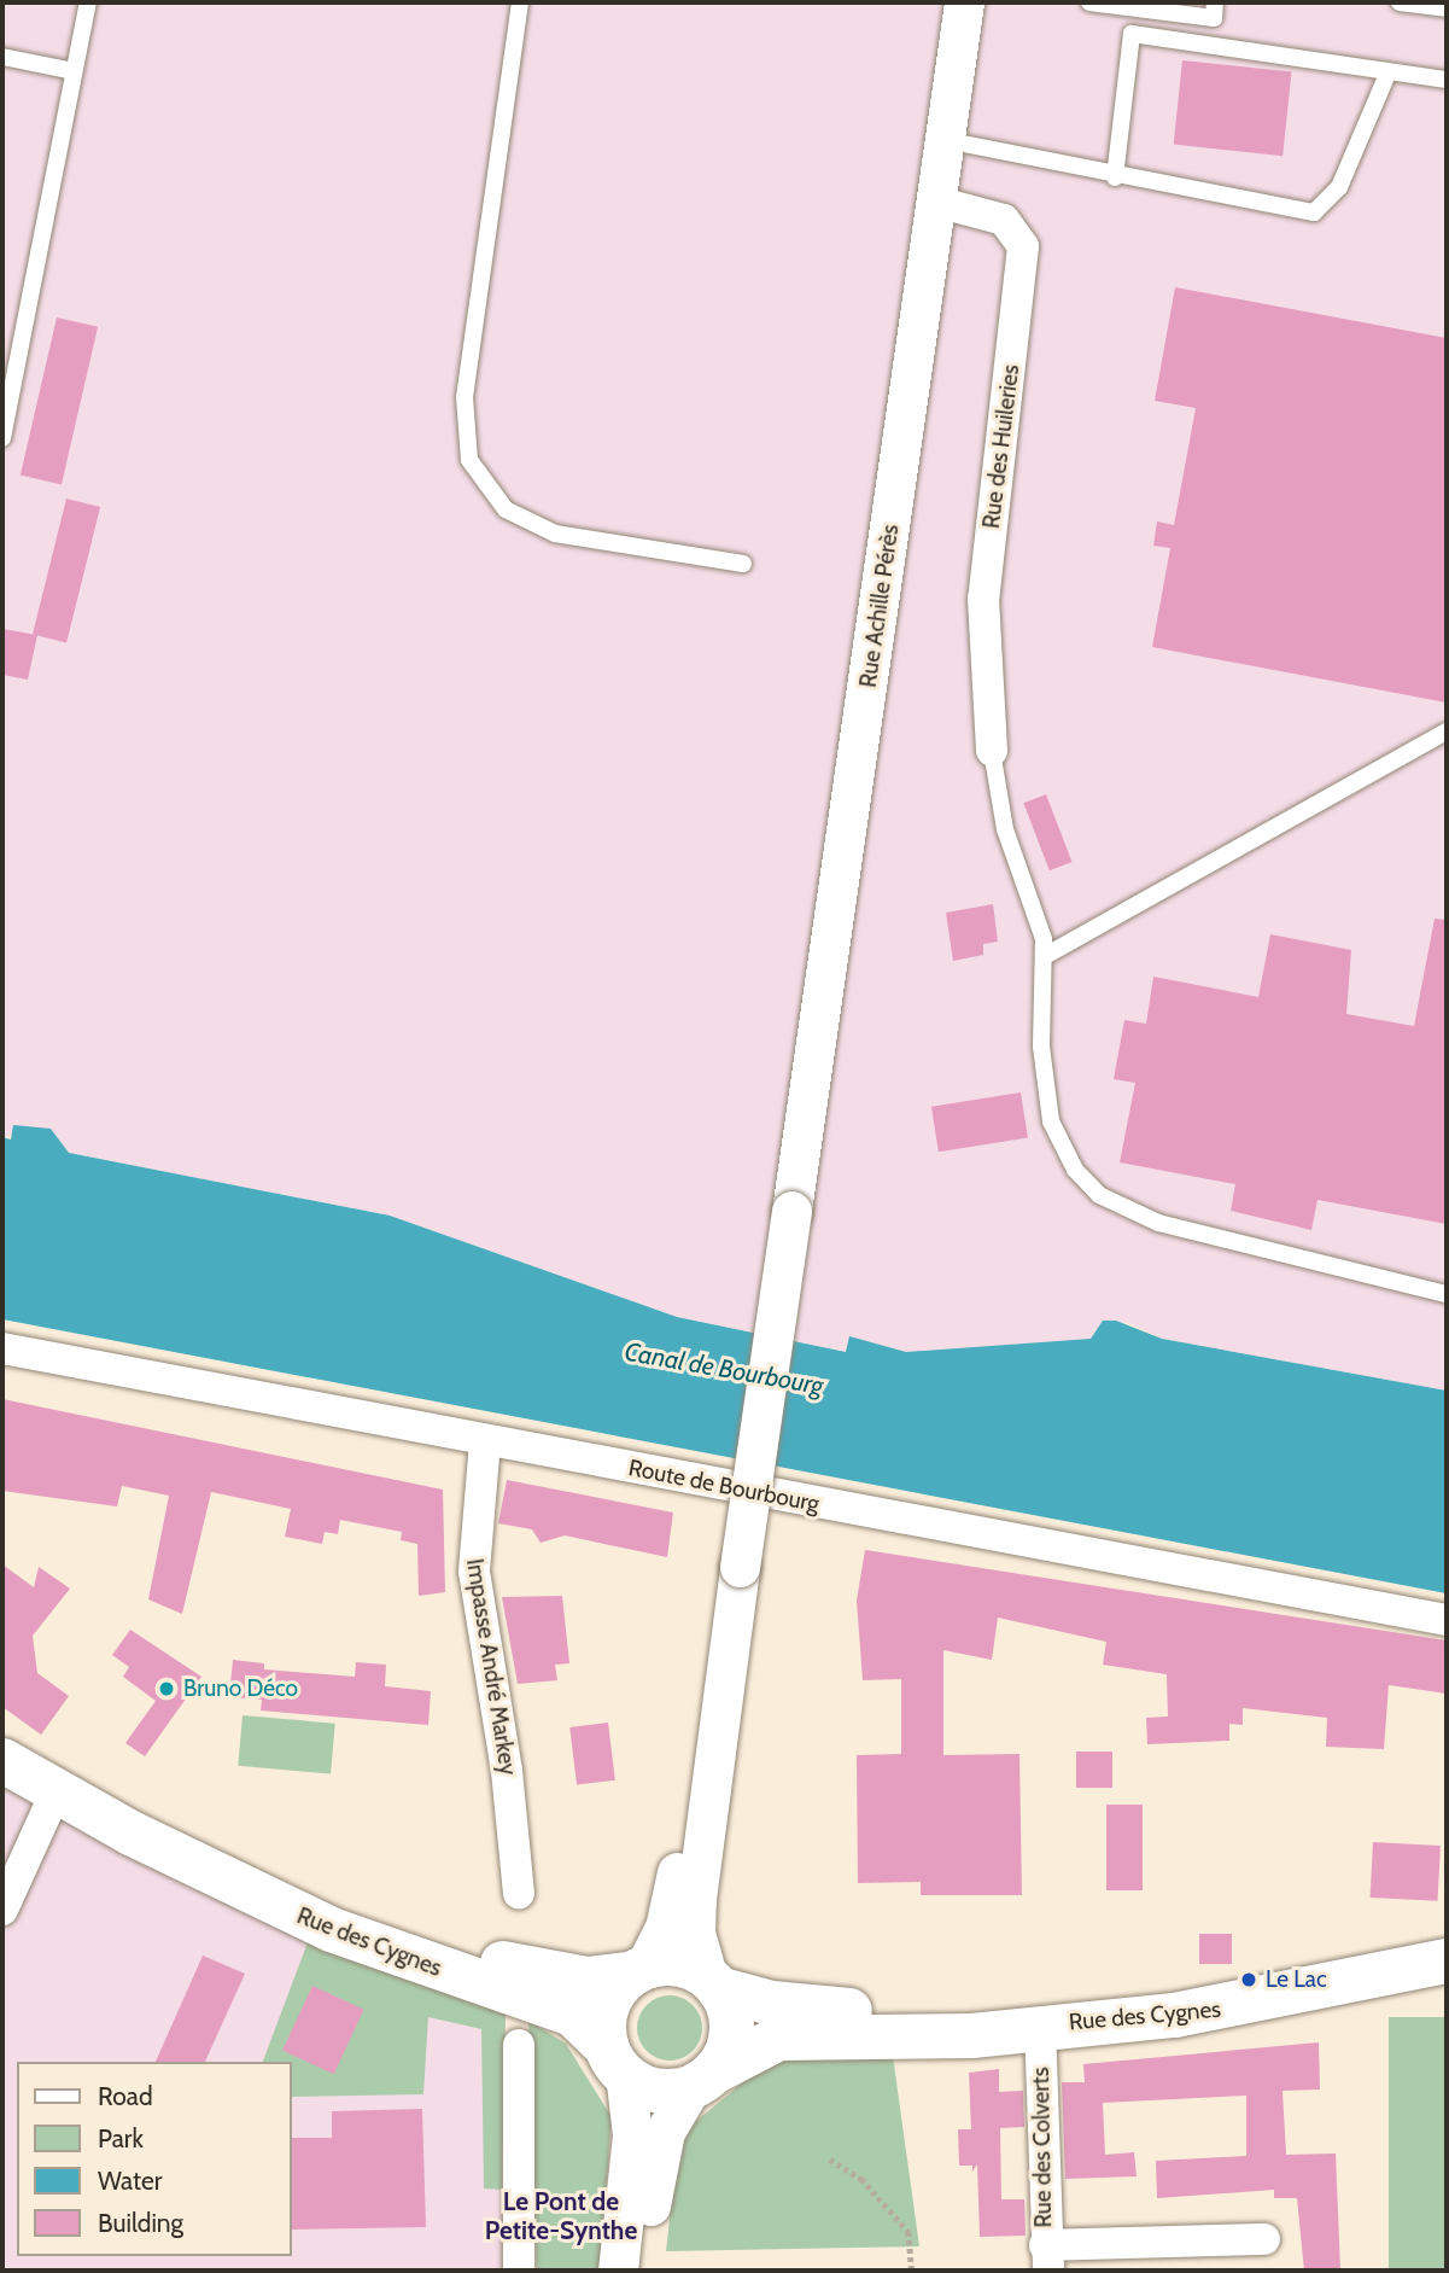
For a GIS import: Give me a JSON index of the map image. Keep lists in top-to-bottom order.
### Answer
{
  "streets": {
    "main road": ["Rue des Cygnes"],
    "street": [
      "Rue des Huileries",
      "Rue Achille Pérès",
      "Route de Bourbourg",
      "Impasse André Markey",
      "Rue des Colverts"
    ]
  },
  "crossings": [
    ["Rue des Huileries", "Rue Achille Pérès"],
    ["Route de Bourbourg", "Impasse André Markey"],
    ["Rue des Cygnes", "Rue des Colverts"]
  ],
  "districts": ["Le Pont de Petite-Synthe"],
  "water": ["Canal de Bourbourg"],
  "places": ["Bruno Déco", "Le Lac"],
  "legend": [
    "Road",
    "Park",
    "Water",
    "Building"
  ]
}
